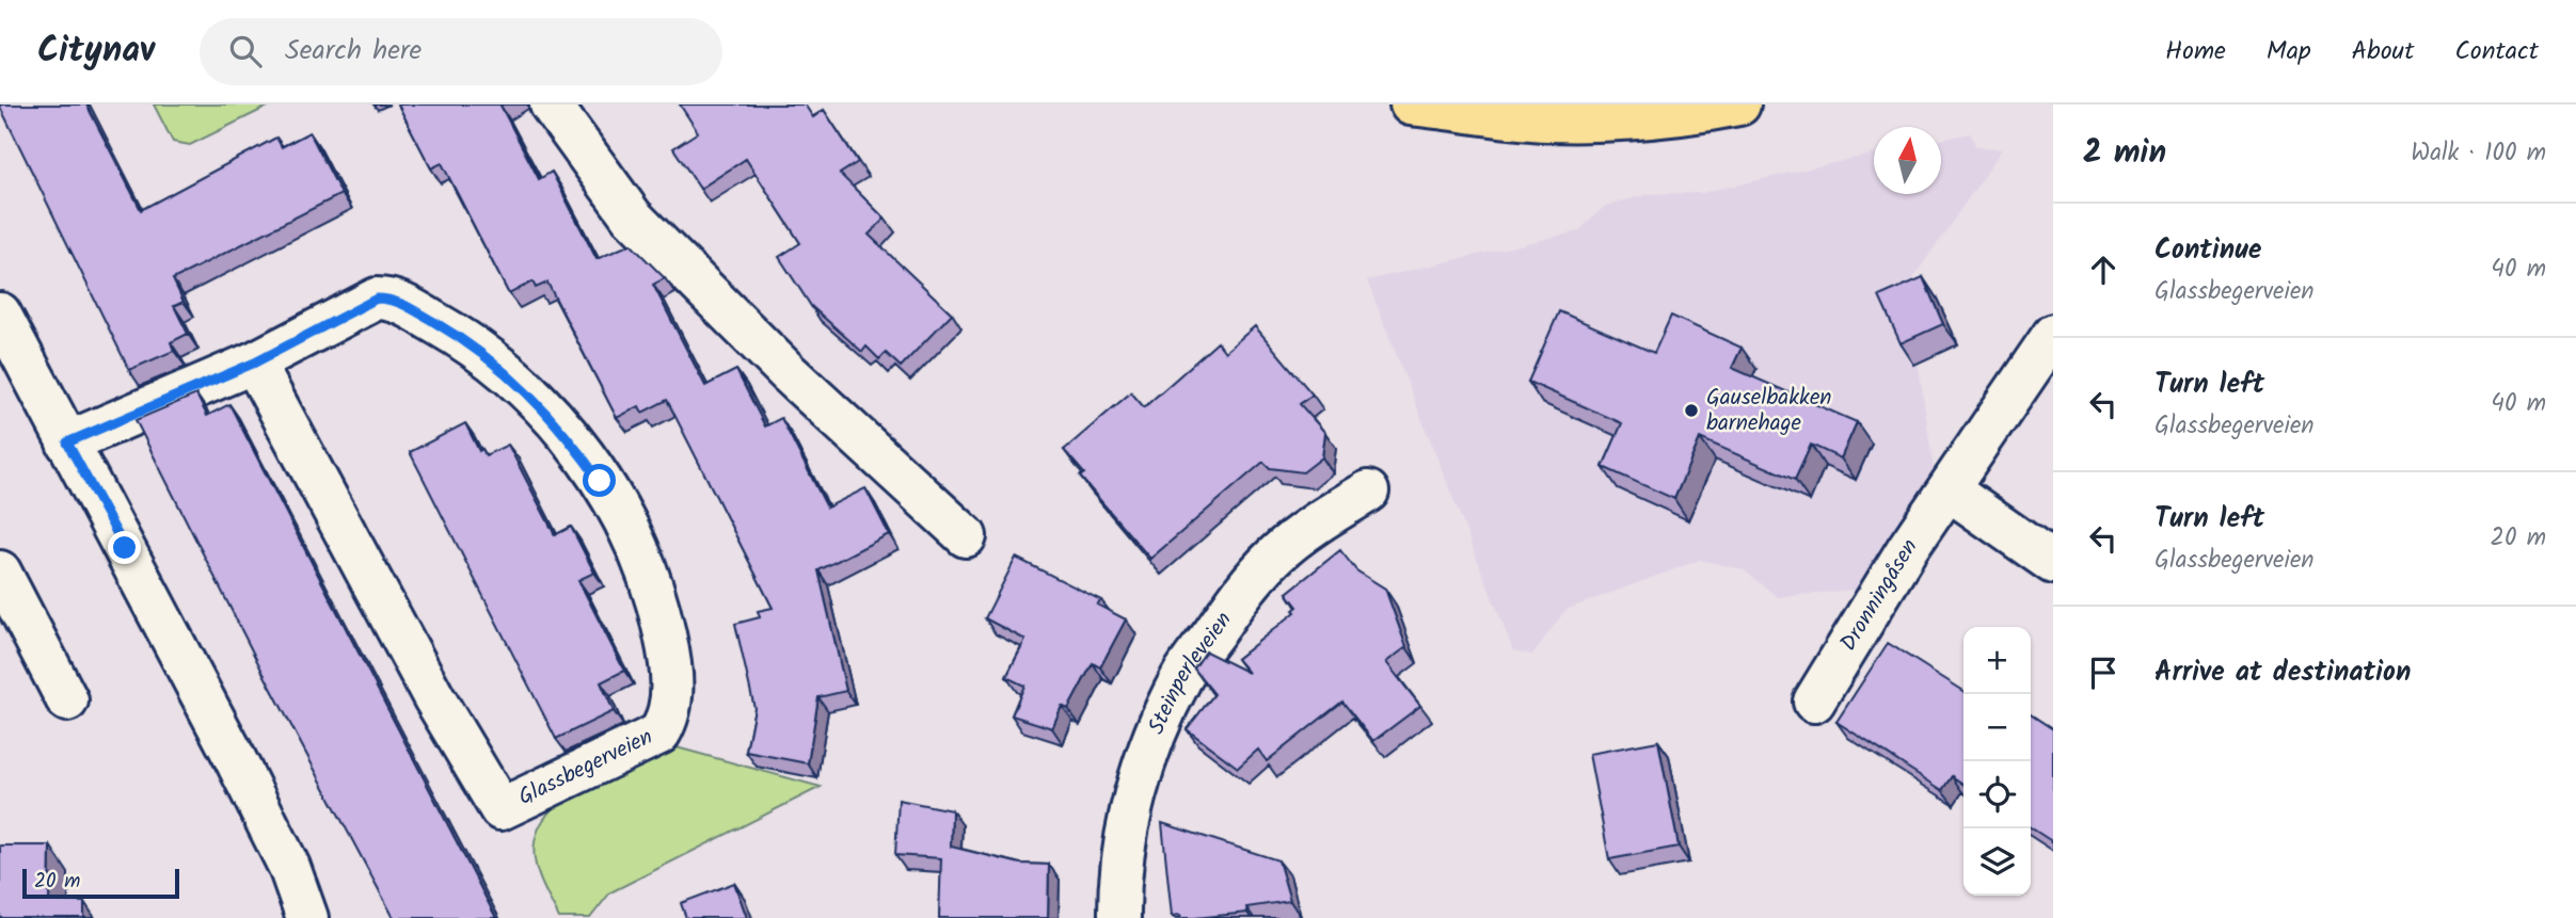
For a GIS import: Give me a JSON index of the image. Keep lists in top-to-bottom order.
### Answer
{
  "streets": {
    "street": ["Dronningåsen", "Steinperleveien", "Glassbegerveien"]
  },
  "places": ["Gauselbakken barnehage"],
  "scale_bar": "20 m",
  "north": "top",
  "page": {
    "header": "Citynav",
    "search": "Search here",
    "nav": [
      "Home",
      "Map",
      "About",
      "Contact"
    ],
    "heading": ["2 min", "Walk · 100 m"],
    "list": [
      ["Continue", "Glassbegerveien", "40 m"],
      ["Turn left", "Glassbegerveien", "40 m"],
      ["Turn left", "Glassbegerveien", "20 m"],
      "Arrive at destination"
    ],
    "map_buttons": ["+", "−"],
    "scale": "20 m"
  }
}
